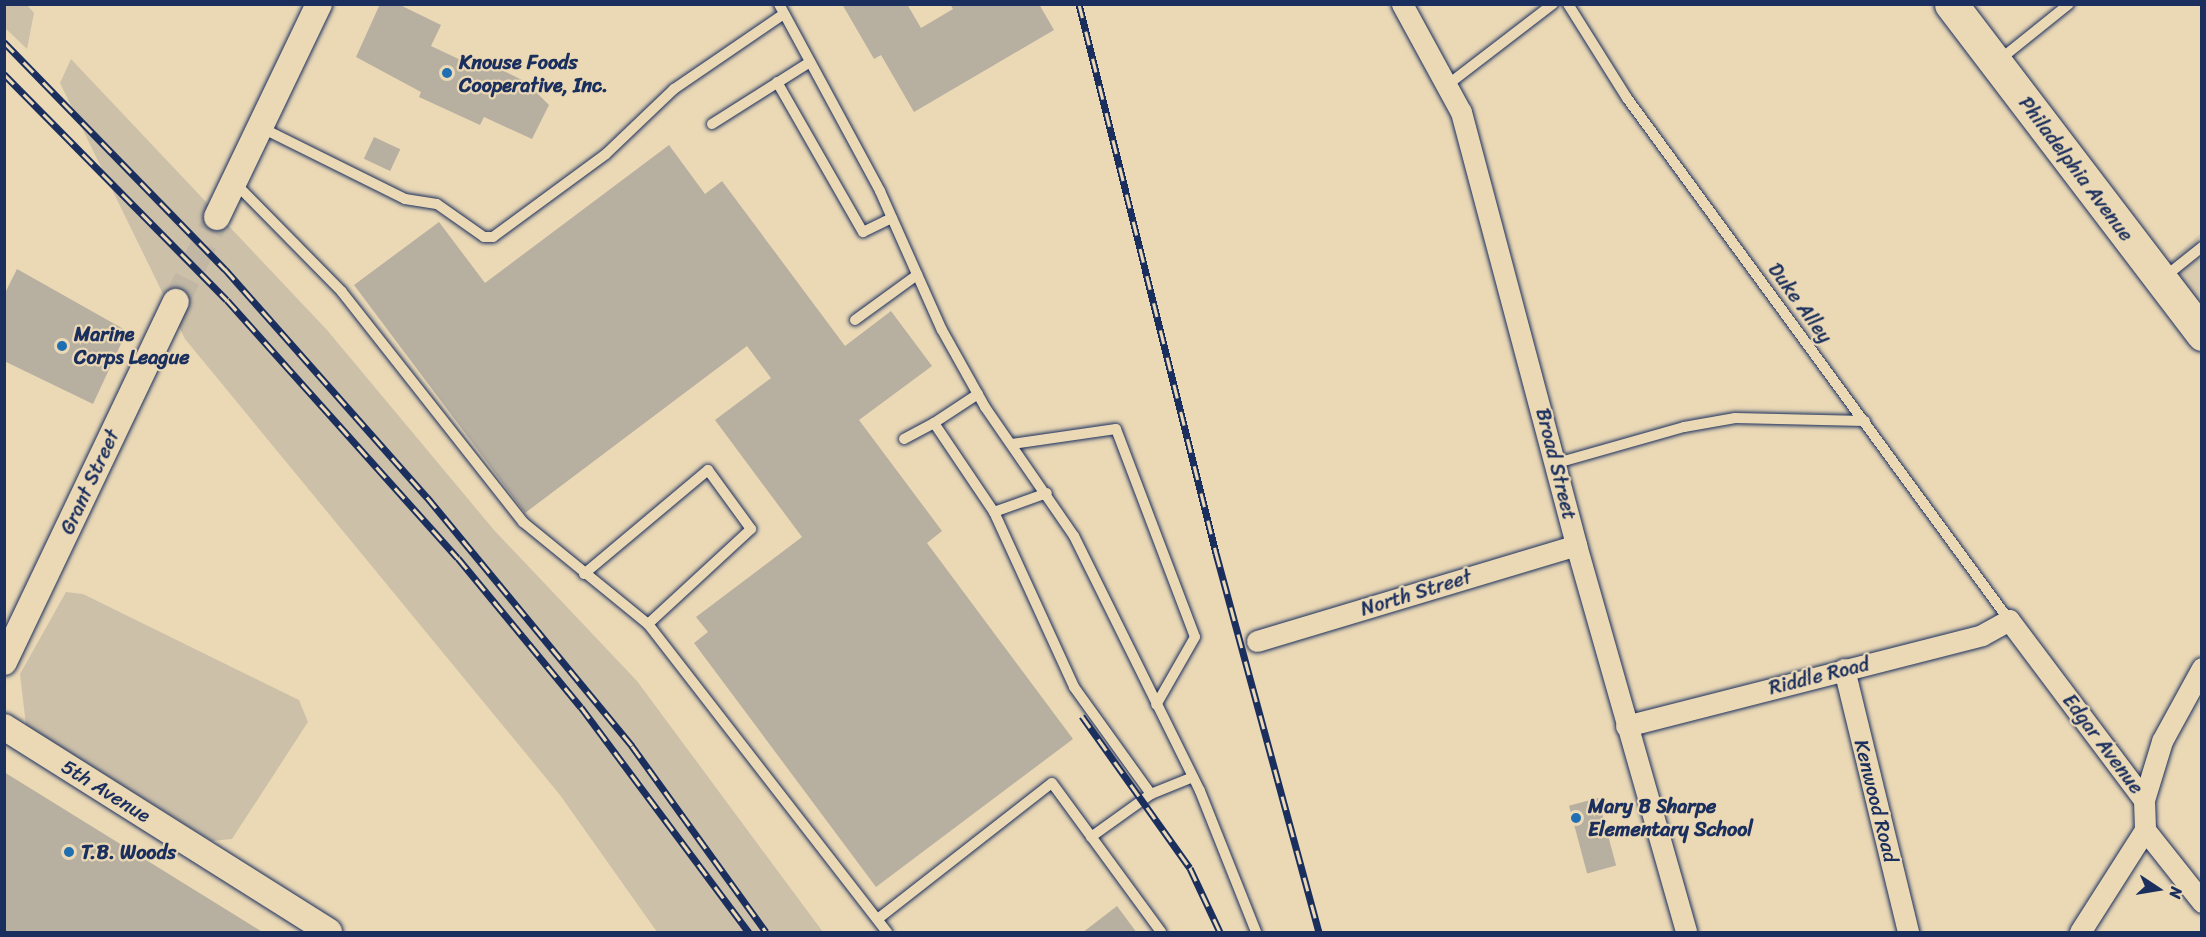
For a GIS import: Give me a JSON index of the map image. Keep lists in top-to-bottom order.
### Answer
{
  "streets": {
    "main road": ["Philadelphia Avenue"],
    "street": [
      "Broad Street",
      "Grant Street",
      "North Street",
      "Riddle Road",
      "Edgar Avenue",
      "5th Avenue",
      "Kenwood Road"
    ],
    "lane": ["Duke Alley"]
  },
  "crossings": [
    ["Duke Alley", "Riddle Road"],
    ["Duke Alley", "Edgar Avenue"],
    ["Broad Street", "North Street"],
    ["Broad Street", "Riddle Road"],
    ["Riddle Road", "Edgar Avenue"],
    ["Riddle Road", "Kenwood Road"]
  ],
  "places": [
    "Knouse Foods Cooperative, Inc.",
    "Marine Corps League",
    "Mary B Sharpe Elementary School",
    "T.B. Woods"
  ],
  "north": "right"
}
